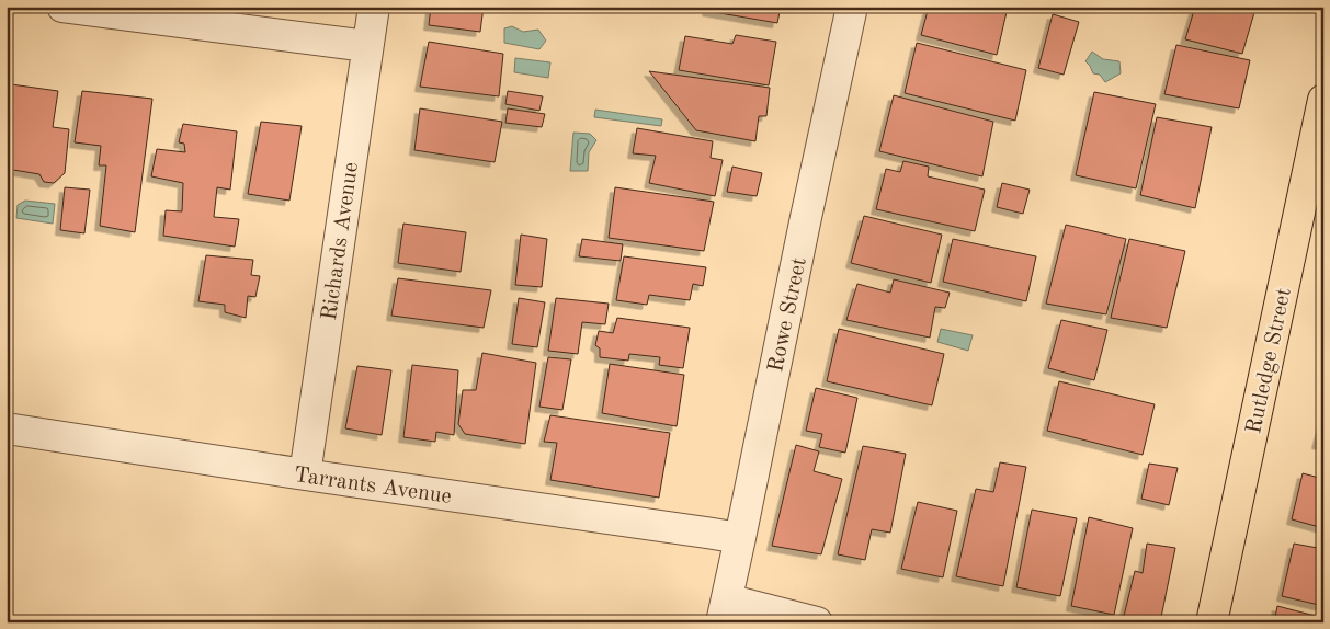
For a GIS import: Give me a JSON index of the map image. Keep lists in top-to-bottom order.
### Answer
{
  "streets": {
    "main road": ["Rutledge Street"],
    "street": ["Richards Avenue", "Rowe Street", "Tarrants Avenue"]
  },
  "crossings": [
    ["Richards Avenue", "Tarrants Avenue"],
    ["Rowe Street", "Tarrants Avenue"]
  ]
}
